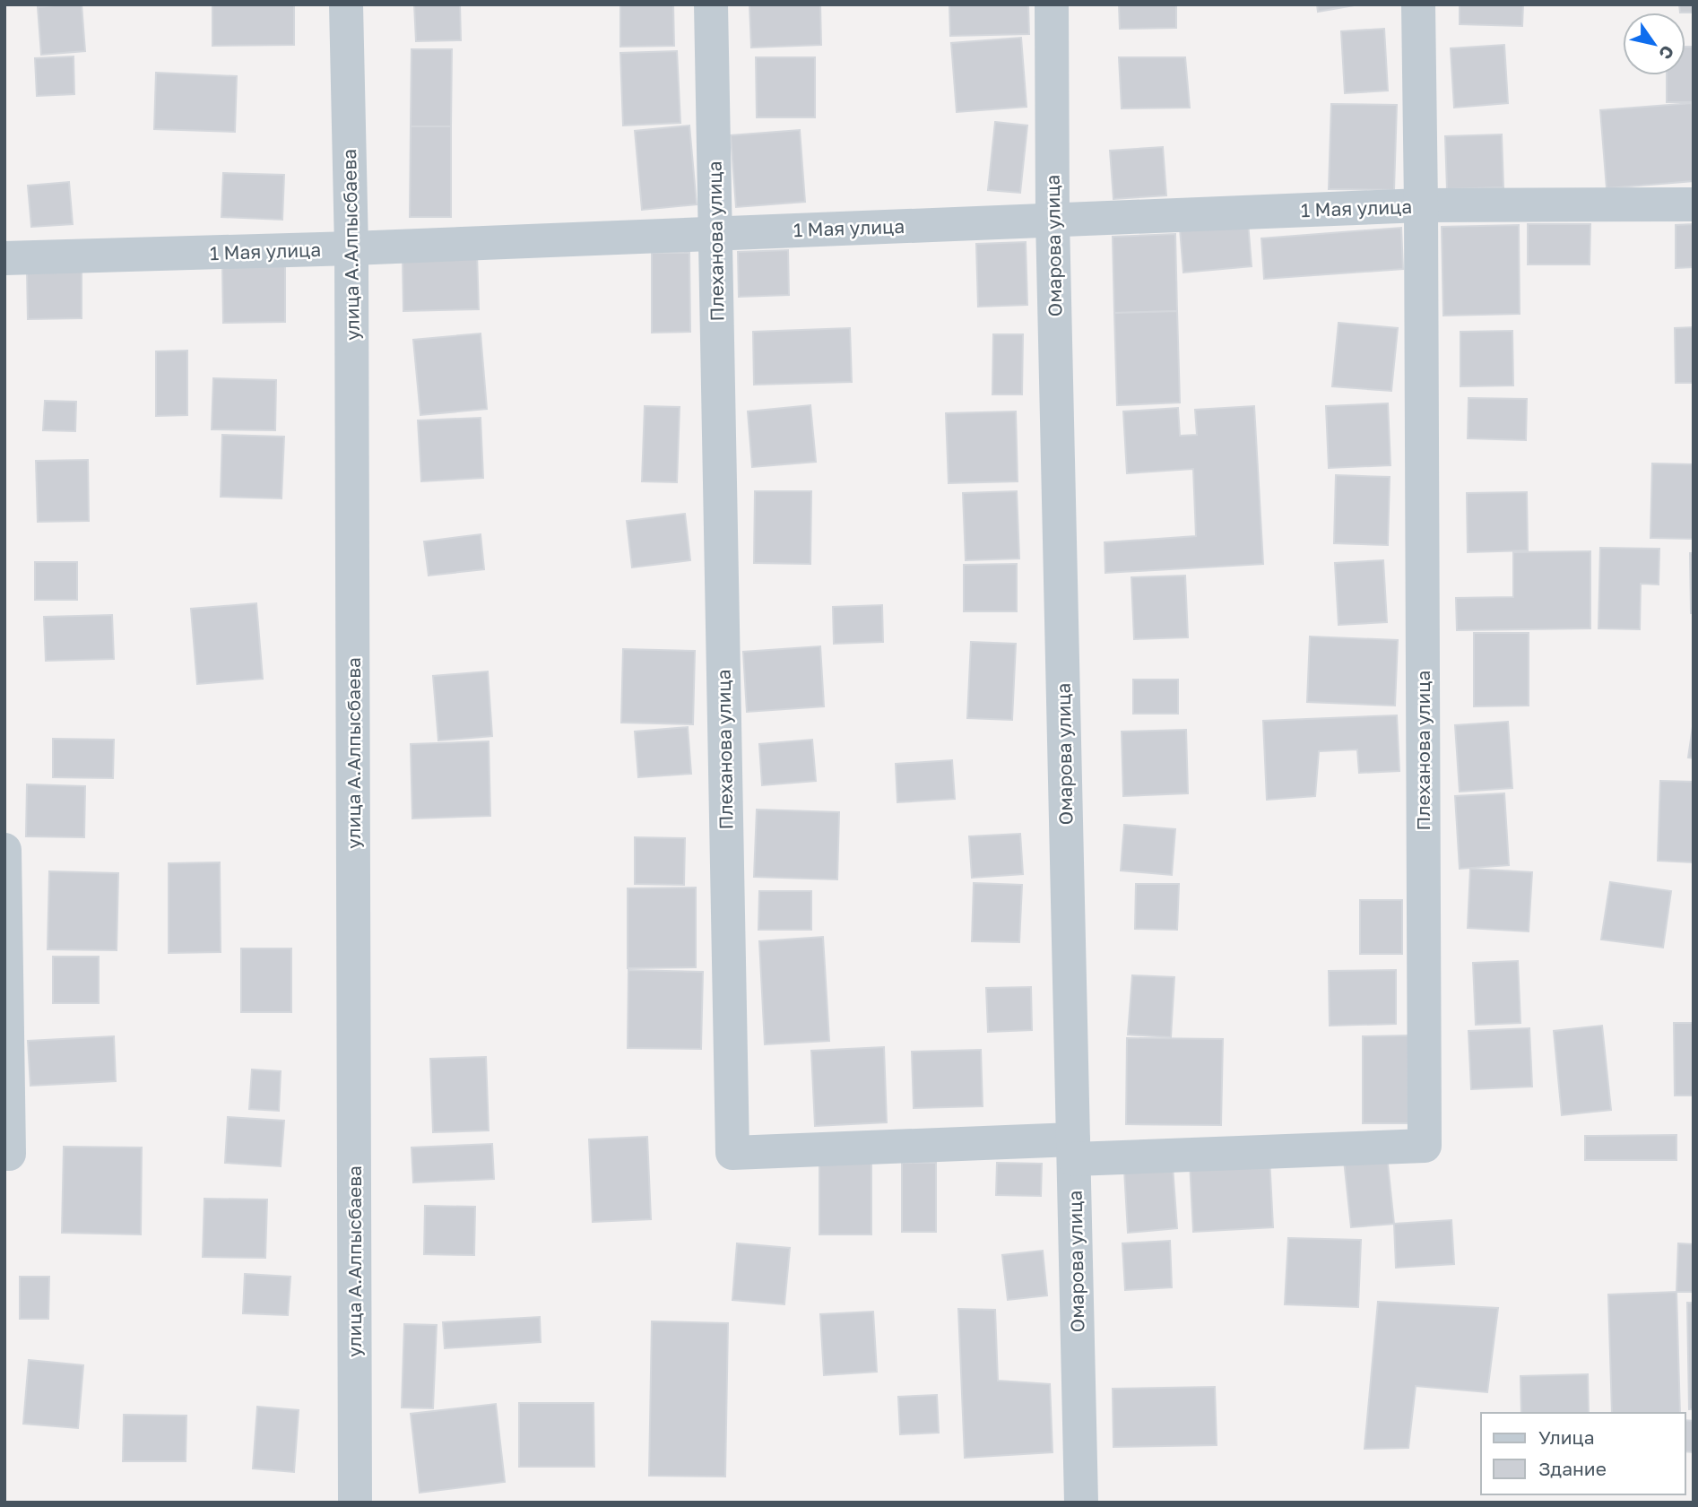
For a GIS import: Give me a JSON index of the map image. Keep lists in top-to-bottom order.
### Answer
{
  "streets": {
    "street": [
      "1 Мая улица",
      "Плеханова улица",
      "улица А.Алпысбаева",
      "Омарова улица"
    ]
  },
  "crossings": [
    ["1 Мая улица", "Плеханова улица"],
    ["1 Мая улица", "улица А.Алпысбаева"],
    ["1 Мая улица", "Омарова улица"],
    ["Плеханова улица", "Омарова улица"]
  ],
  "legend": ["Улица", "Здание"],
  "north": "bottom right"
}
